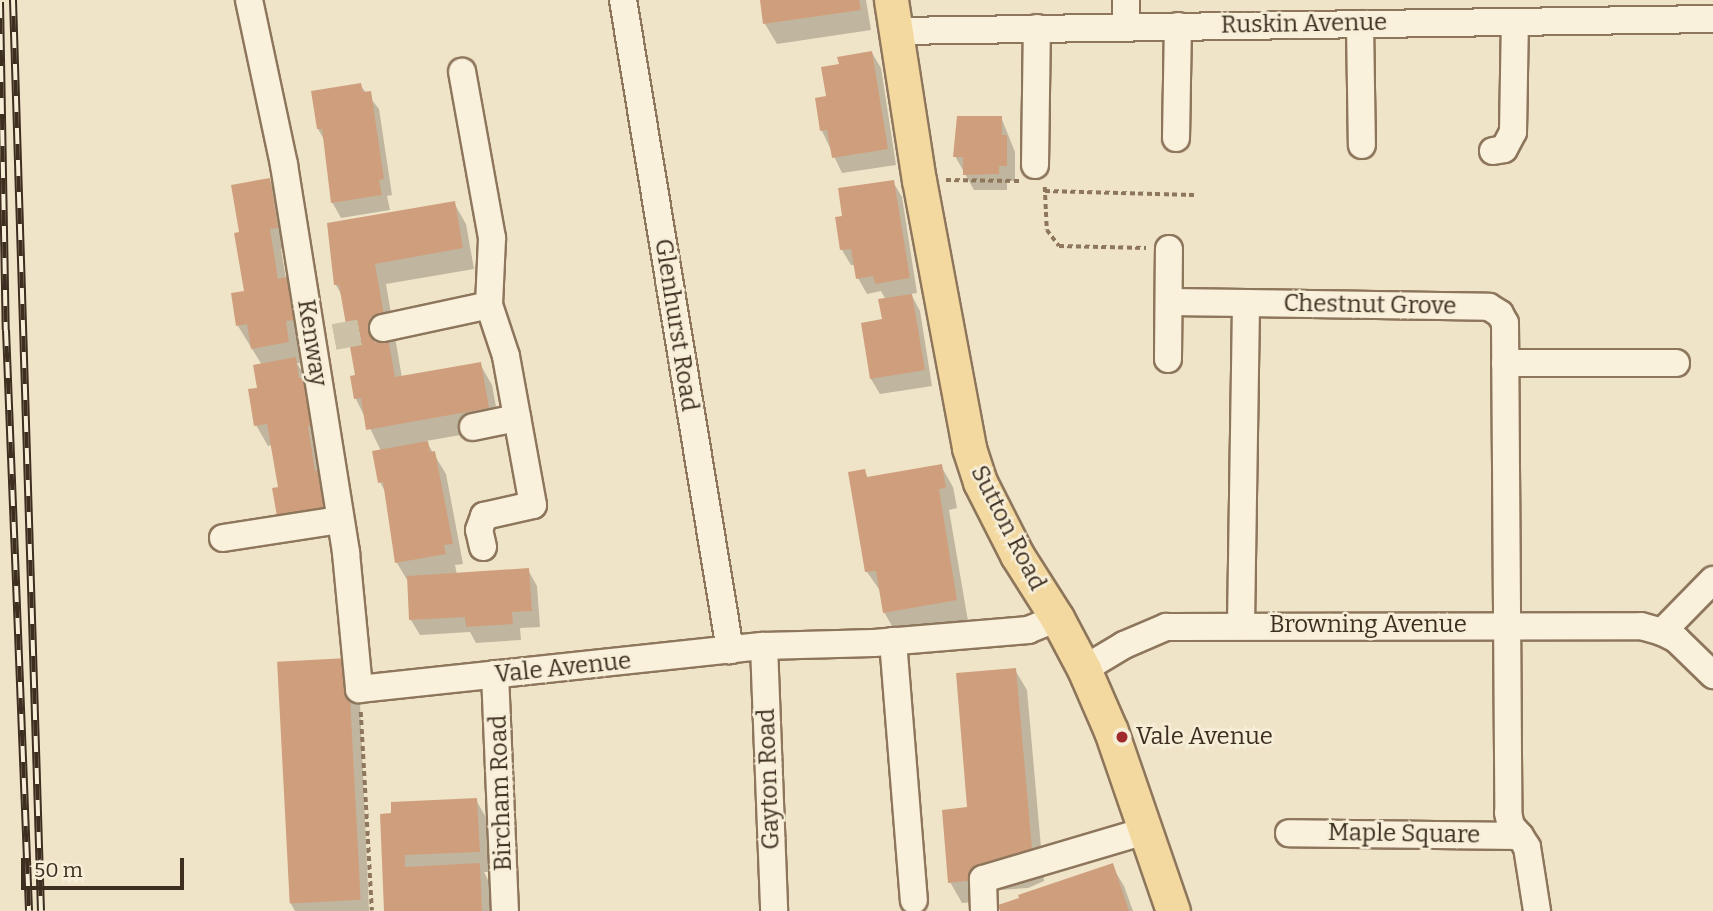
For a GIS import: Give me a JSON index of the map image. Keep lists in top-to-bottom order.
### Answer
{
  "streets": {
    "main road": ["Sutton Road"],
    "street": [
      "Ruskin Avenue",
      "Chestnut Grove",
      "Glenhurst Road",
      "Kenway",
      "Browning Avenue",
      "Vale Avenue",
      "Gayton Road",
      "Bircham Road",
      "Maple Square"
    ]
  },
  "crossings": [
    ["Ruskin Avenue", "Sutton Road"],
    ["Chestnut Grove", "Browning Avenue"],
    ["Chestnut Grove", "Maple Square"],
    ["Glenhurst Road", "Vale Avenue"],
    ["Kenway", "Vale Avenue"],
    ["Sutton Road", "Browning Avenue"],
    ["Sutton Road", "Vale Avenue"],
    ["Browning Avenue", "Maple Square"],
    ["Vale Avenue", "Gayton Road"],
    ["Vale Avenue", "Bircham Road"]
  ],
  "places": ["Vale Avenue"],
  "scale_bar": "50 m"
}
